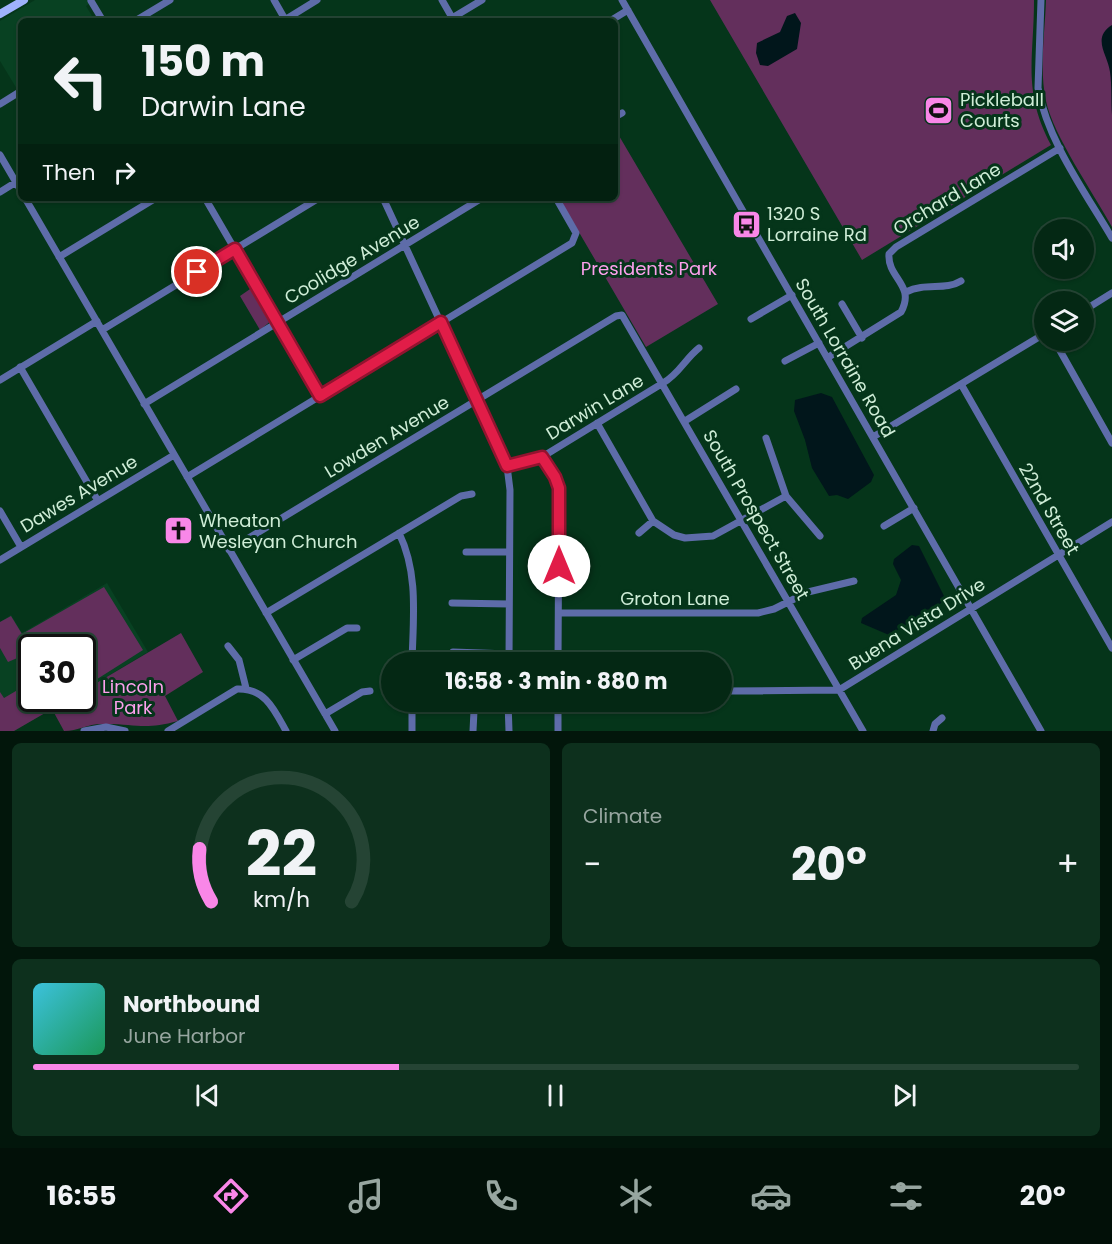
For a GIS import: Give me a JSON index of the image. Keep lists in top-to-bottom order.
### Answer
{
  "streets": {
    "street": [
      "Orchard Lane",
      "Coolidge Avenue",
      "South Lorraine Road",
      "Darwin Lane",
      "Lowden Avenue",
      "Dawes Avenue",
      "22nd Street",
      "South Prospect Street",
      "Groton Lane",
      "Buena Vista Drive"
    ]
  },
  "crossings": [
    ["South Lorraine Road", "Buena Vista Drive"],
    ["Darwin Lane", "South Prospect Street"],
    ["Lowden Avenue", "South Prospect Street"],
    ["22nd Street", "Buena Vista Drive"],
    ["South Prospect Street", "Groton Lane"],
    ["South Prospect Street", "Buena Vista Drive"]
  ],
  "parks": ["Presidents Park", "Lincoln Park"],
  "places": {
    "sports": ["Pickleball Courts"],
    "bus stop": ["1320 S Lorraine Rd"],
    "church": ["Wheaton Wesleyan Church"]
  },
  "page": {
    "turn": ["150 m", "Darwin Lane"],
    "then": "Then",
    "limit": "30",
    "trip": "16:58 · 3 min · 880 m",
    "tile": "Climate",
    "heat": ["−", "20°", "+"],
    "song": ["Northbound", "June Harbor"],
    "tabs": ["16:55", "20°"],
    "gauge": ["22", "km/h"]
  }
}
